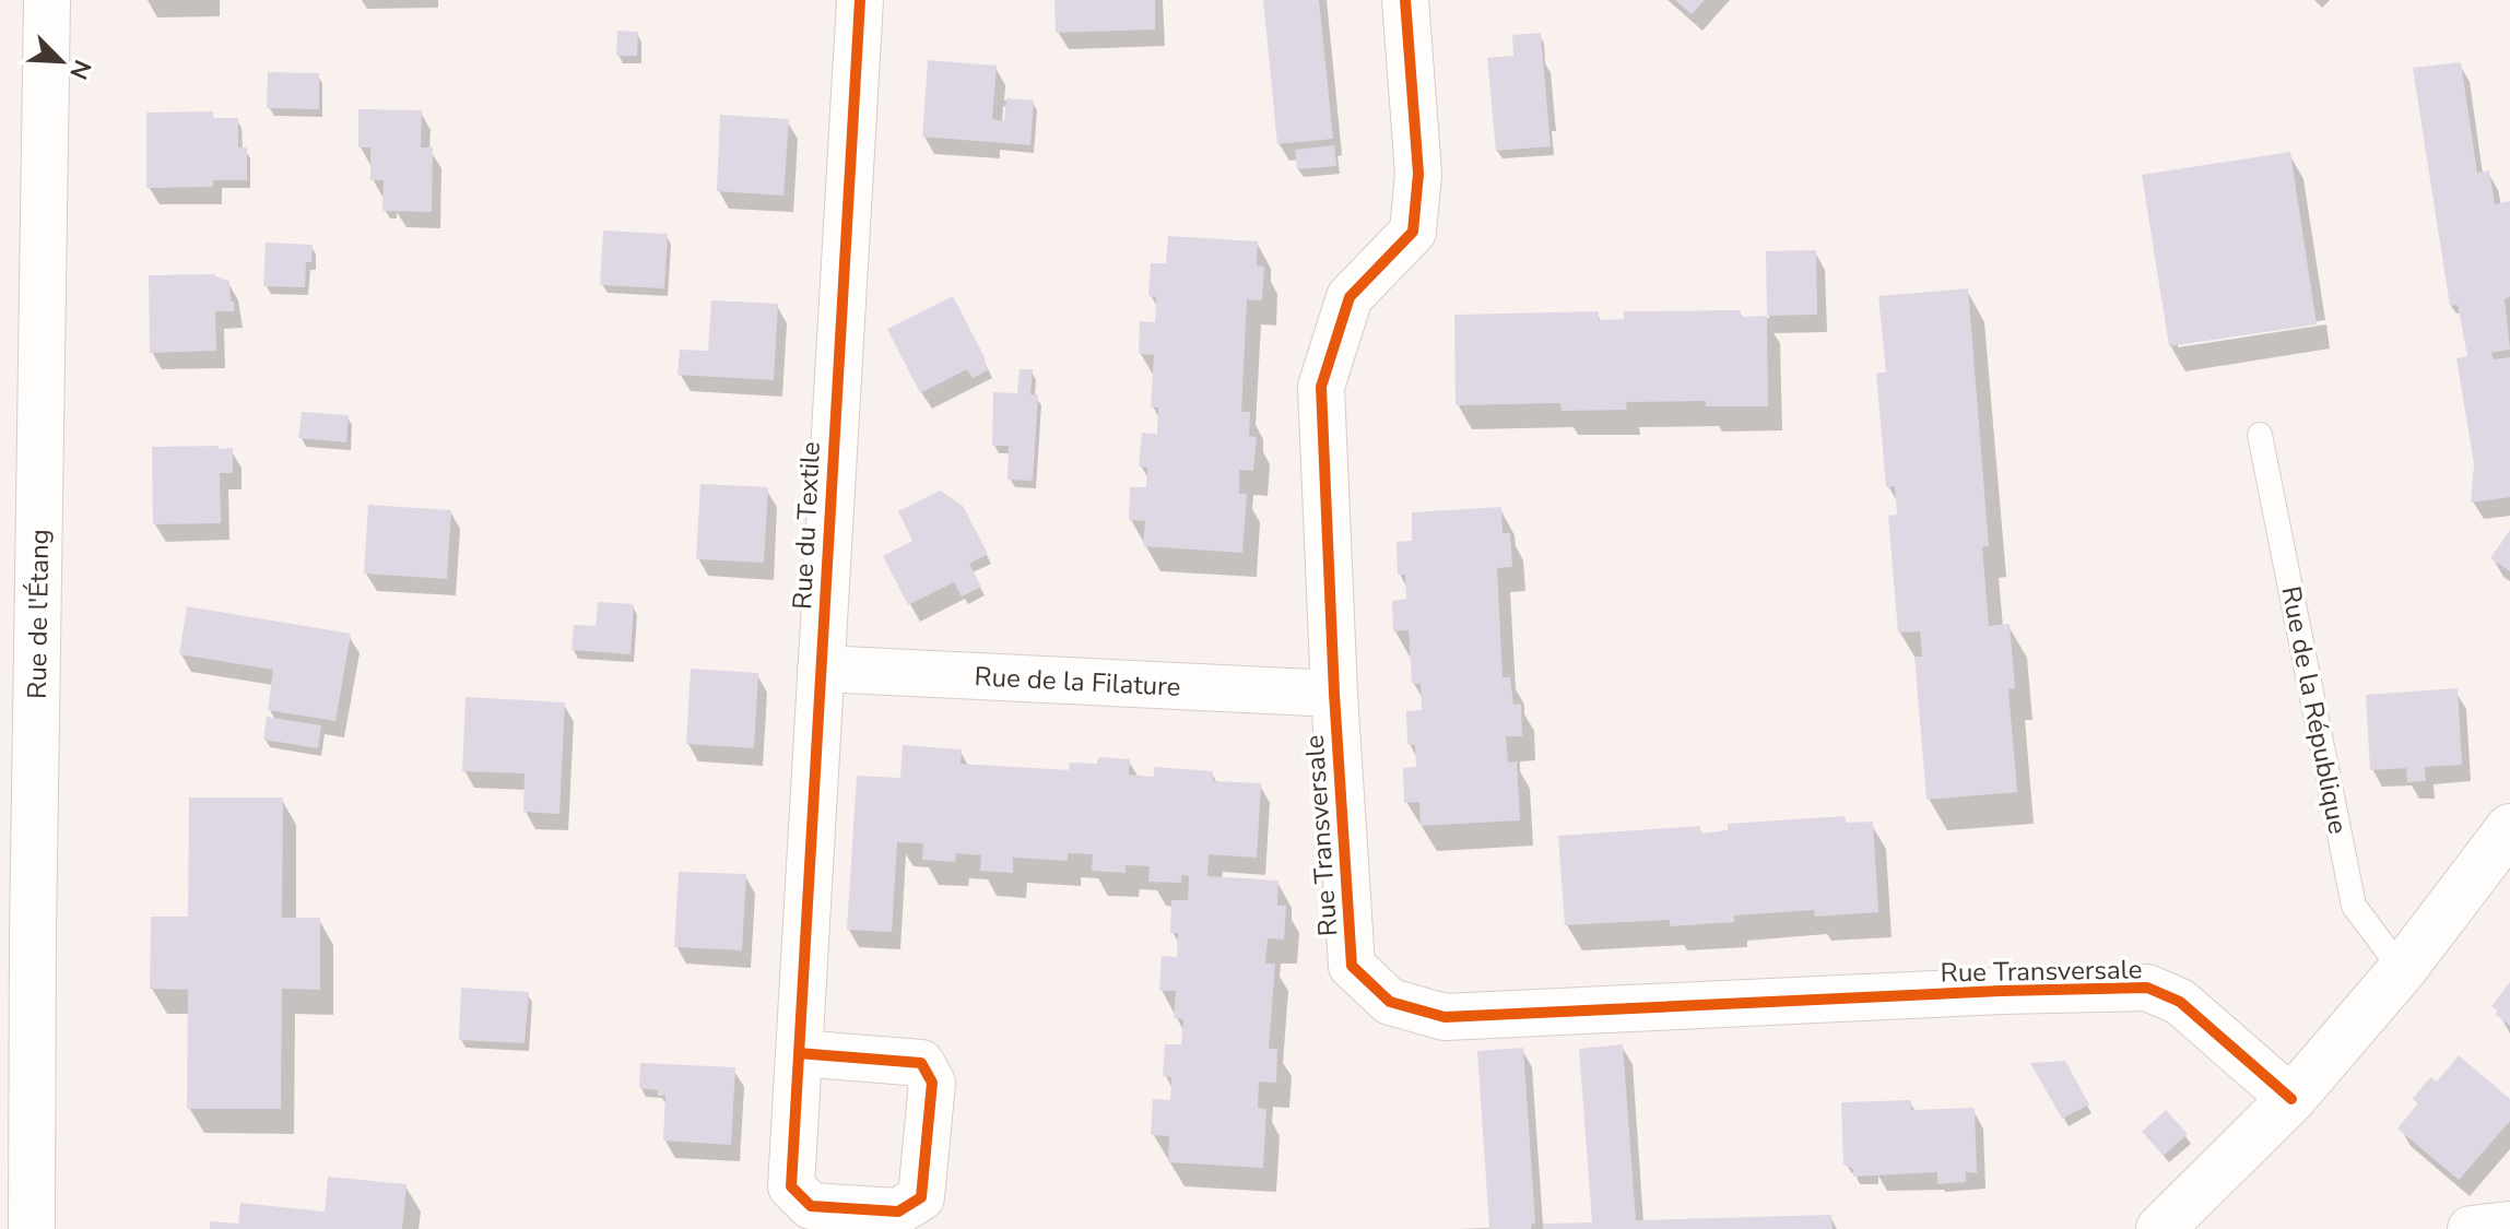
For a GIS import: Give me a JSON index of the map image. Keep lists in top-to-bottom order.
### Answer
{
  "streets": {
    "street": [
      "Rue du Textile",
      "Rue de l'Étang",
      "Rue de la Filature",
      "Rue Transversale"
    ],
    "lane": ["Rue de la République"]
  },
  "crossings": [
    ["Rue du Textile", "Rue de la Filature"],
    ["Rue de la Filature", "Rue Transversale"]
  ],
  "north": "bottom right"
}
